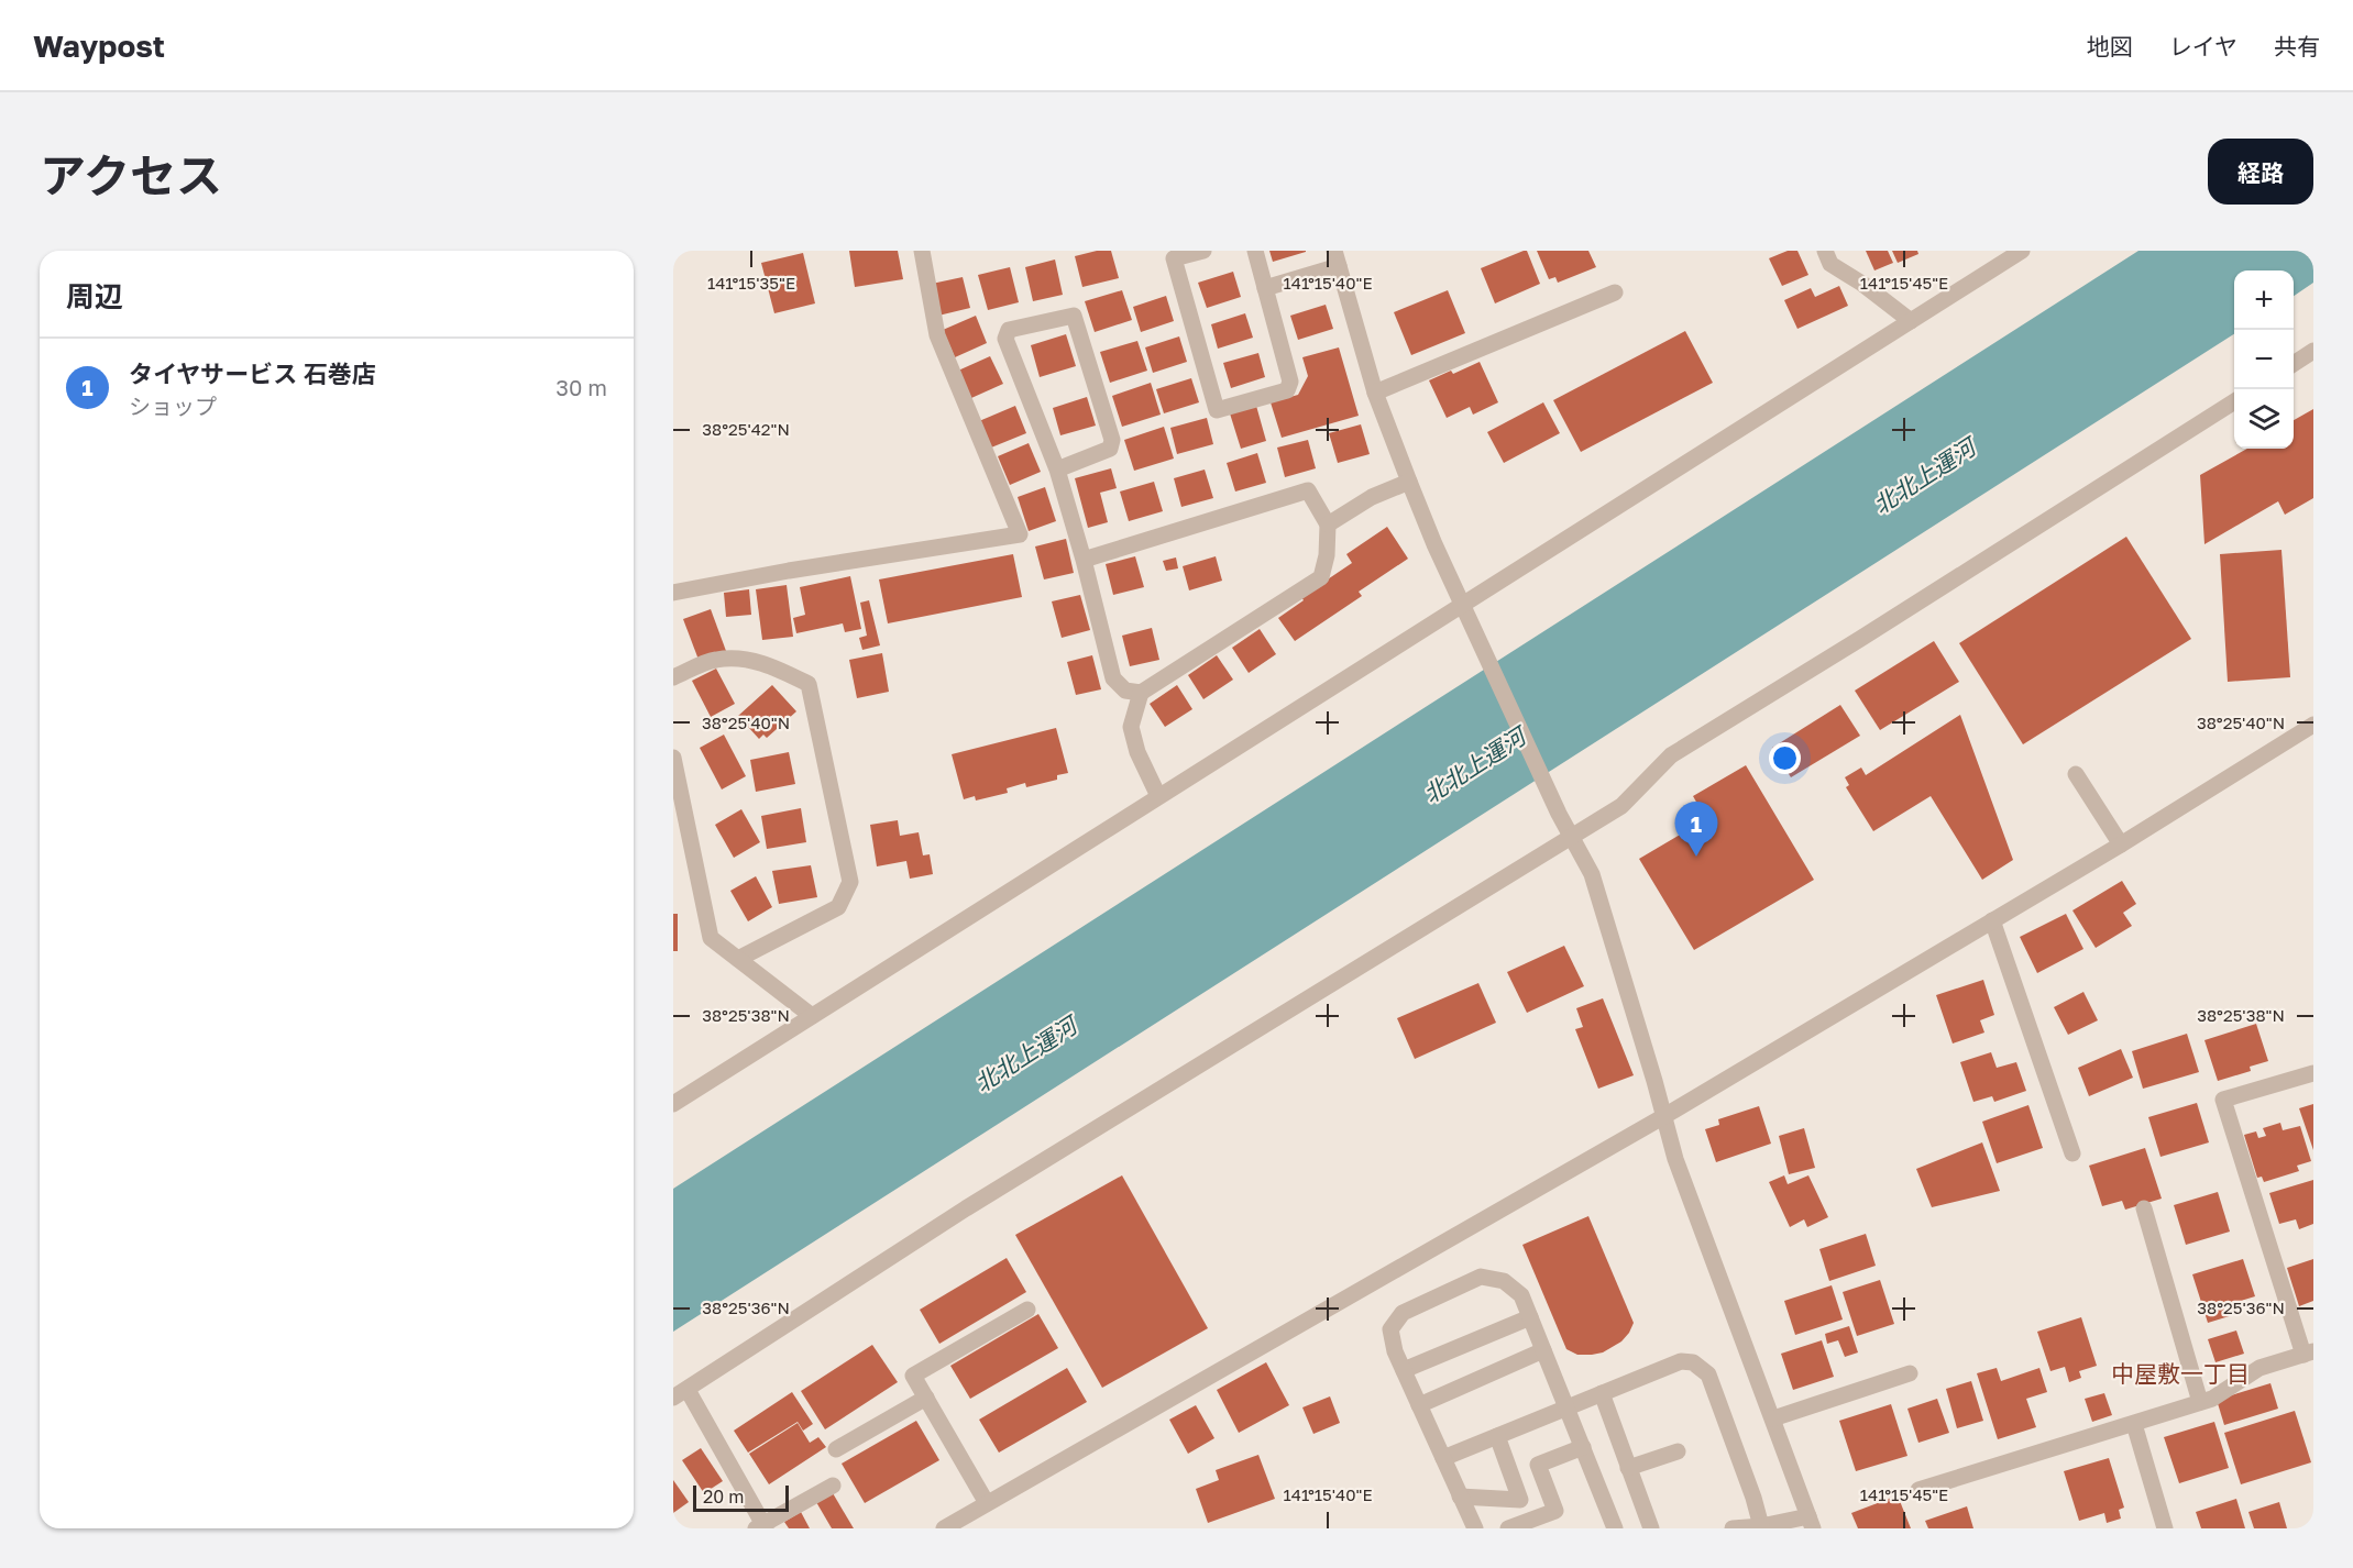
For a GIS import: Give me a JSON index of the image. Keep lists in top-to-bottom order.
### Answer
{
  "districts": ["中屋敷一丁目"],
  "water": ["北北上運河"],
  "scale_bar": "20 m",
  "page": {
    "header": "Waypost",
    "nav": ["地図", "レイヤ", "共有"],
    "title": "アクセス",
    "buttons": "経路",
    "heading": "周辺",
    "map_buttons": ["+", "−"],
    "list": [
      {
        "mark": "1",
        "name": "タイヤサービス 石巻店",
        "note": "ショップ",
        "value": "30 m"
      }
    ],
    "pins": "1",
    "scale": "20 m"
  },
  "coordinates": [
    "141°15'35\"E",
    "141°15'40\"E",
    "141°15'45\"E",
    "38°25'42\"N",
    "38°25'40\"N",
    "38°25'38\"N",
    "38°25'36\"N"
  ]
}
